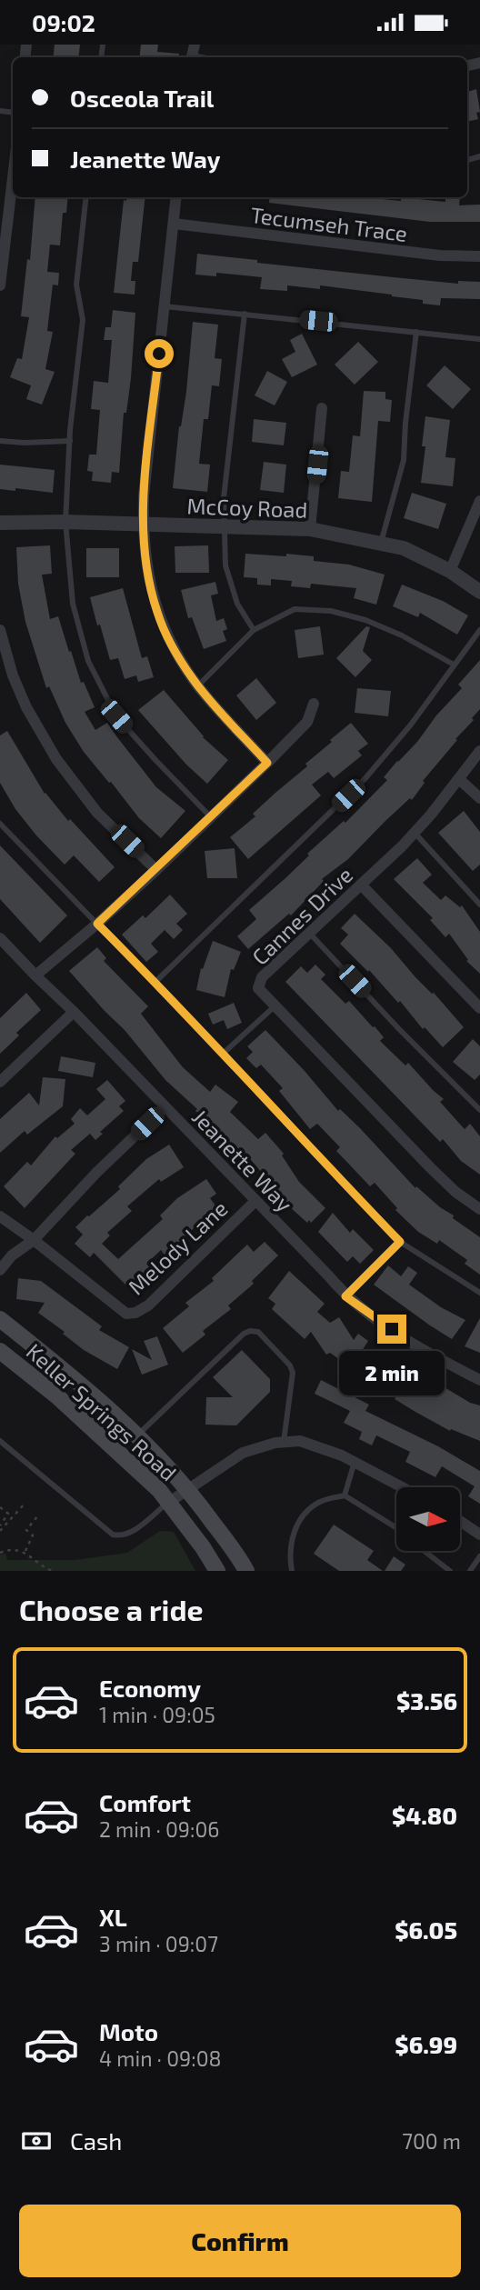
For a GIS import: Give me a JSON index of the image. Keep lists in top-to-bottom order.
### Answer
{
  "streets": {
    "main road": ["Keller Springs Road"],
    "street": [
      "Tecumseh Trace",
      "McCoy Road",
      "Cannes Drive",
      "Jeanette Way",
      "Melody Lane"
    ]
  },
  "crossings": [
    ["Jeanette Way", "Melody Lane"]
  ],
  "north": "right",
  "page": {
    "status": "09:02",
    "banner": ["Osceola Trail", "Jeanette Way"],
    "bubble": "2 min",
    "heading": "Choose a ride",
    "list": [
      {
        "name": "Economy",
        "note": "1 min · 09:05",
        "value": "$3.56"
      },
      {
        "name": "Comfort",
        "note": "2 min · 09:06",
        "value": "$4.80"
      },
      {
        "name": "XL",
        "note": "3 min · 09:07",
        "value": "$6.05"
      },
      {
        "name": "Moto",
        "note": "4 min · 09:08",
        "value": "$6.99"
      }
    ],
    "pay": ["Cash", "700 m"],
    "buttons": "Confirm"
  }
}
